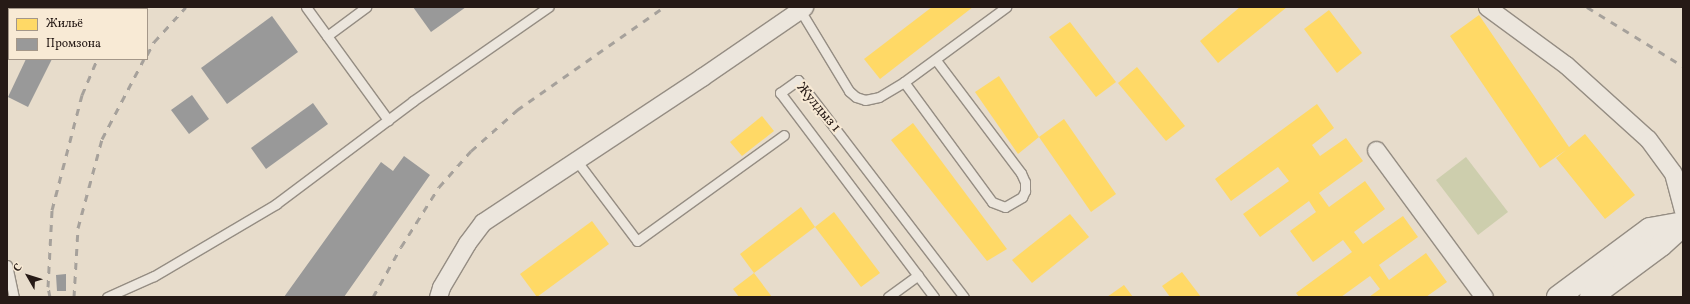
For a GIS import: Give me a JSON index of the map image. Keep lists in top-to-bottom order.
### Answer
{
  "streets": {
    "lane": ["Жулдыз 1"]
  },
  "legend": ["Жильё", "Промзона"],
  "north": "top left"
}
